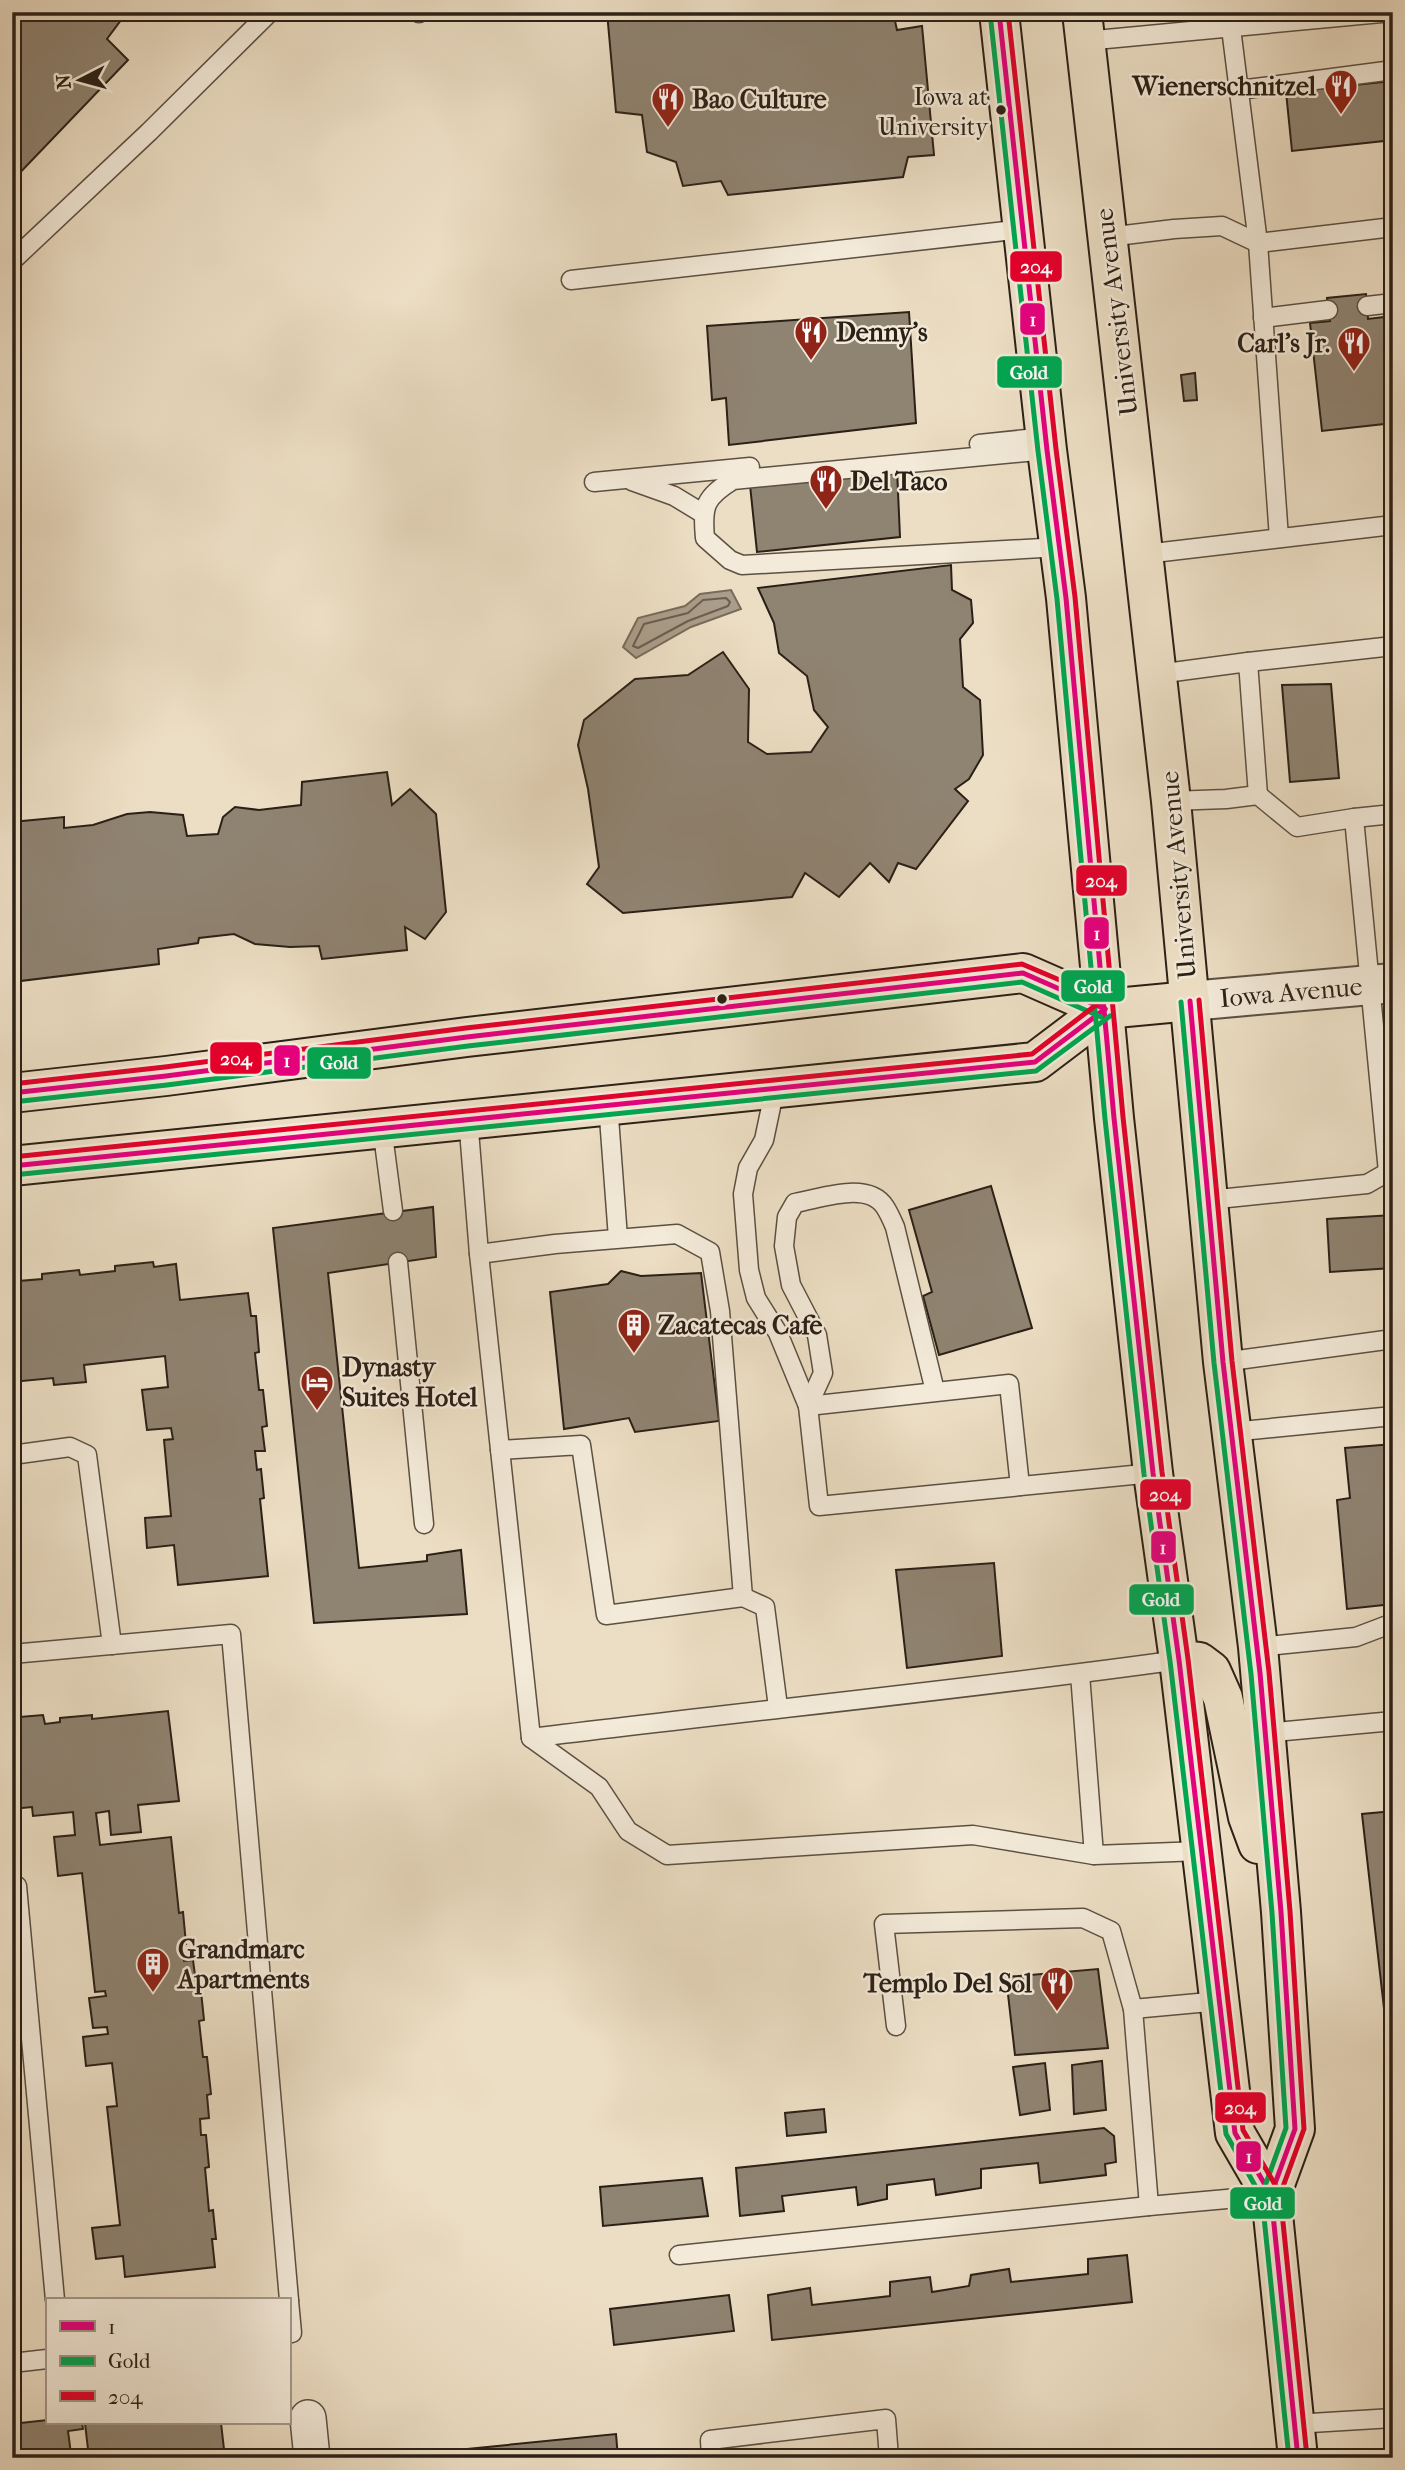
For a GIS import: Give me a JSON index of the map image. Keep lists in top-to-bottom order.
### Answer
{
  "streets": {
    "main road": ["University Avenue", "Iowa Avenue"]
  },
  "crossings": [
    ["University Avenue", "Iowa Avenue"]
  ],
  "places": {
    "other": ["Iowa at University"],
    "restaurant": [
      "Wienerschnitzel",
      "Bao Culture",
      "Denny's",
      "Carl's Jr.",
      "Del Taco",
      "Templo Del Sol"
    ],
    "building": ["Zacatecas Cafe", "Grandmarc Apartments"],
    "hotel": ["Dynasty Suites Hotel"]
  },
  "lines": ["transit line 1", "transit line 204", "transit line Gold"],
  "legend": ["1", "Gold", "204"],
  "north": "left"
}
